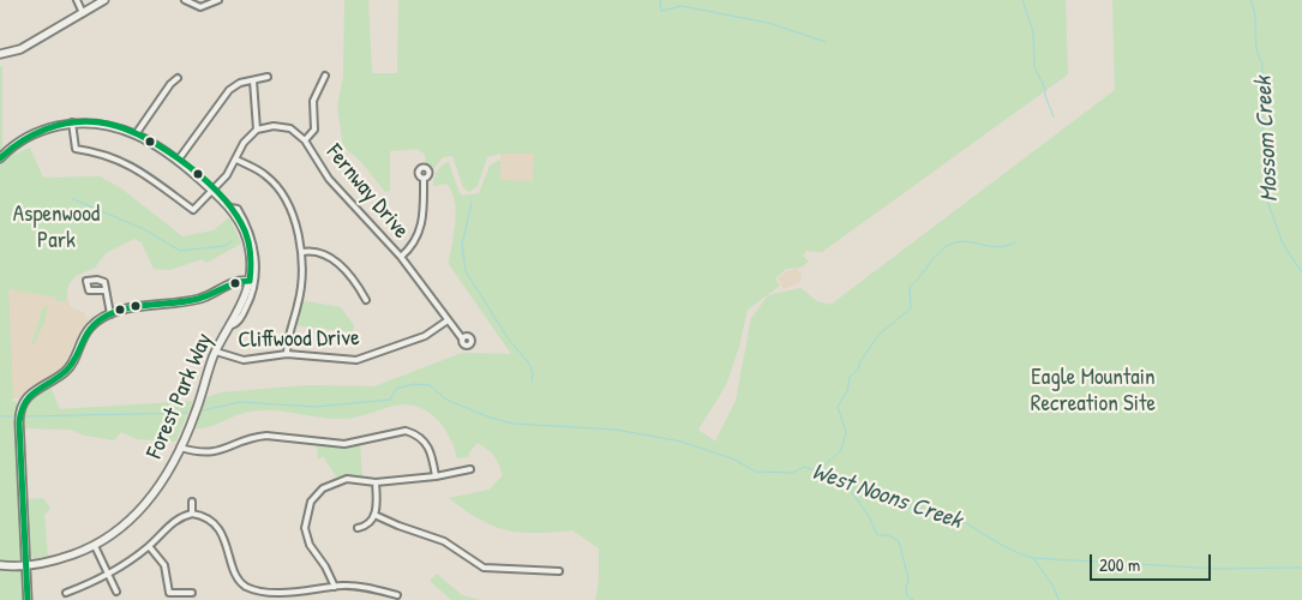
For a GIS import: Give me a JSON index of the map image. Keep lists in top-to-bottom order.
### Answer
{
  "streets": {
    "street": ["Fernway Drive", "Cliffwood Drive", "Forest Park Way"]
  },
  "crossings": [
    ["Fernway Drive", "Cliffwood Drive"],
    ["Cliffwood Drive", "Forest Park Way"]
  ],
  "water": ["Mossom Creek", "West Noons Creek"],
  "parks": ["Aspenwood Park", "Eagle Mountain Recreation Site"],
  "scale_bar": "200 m"
}
